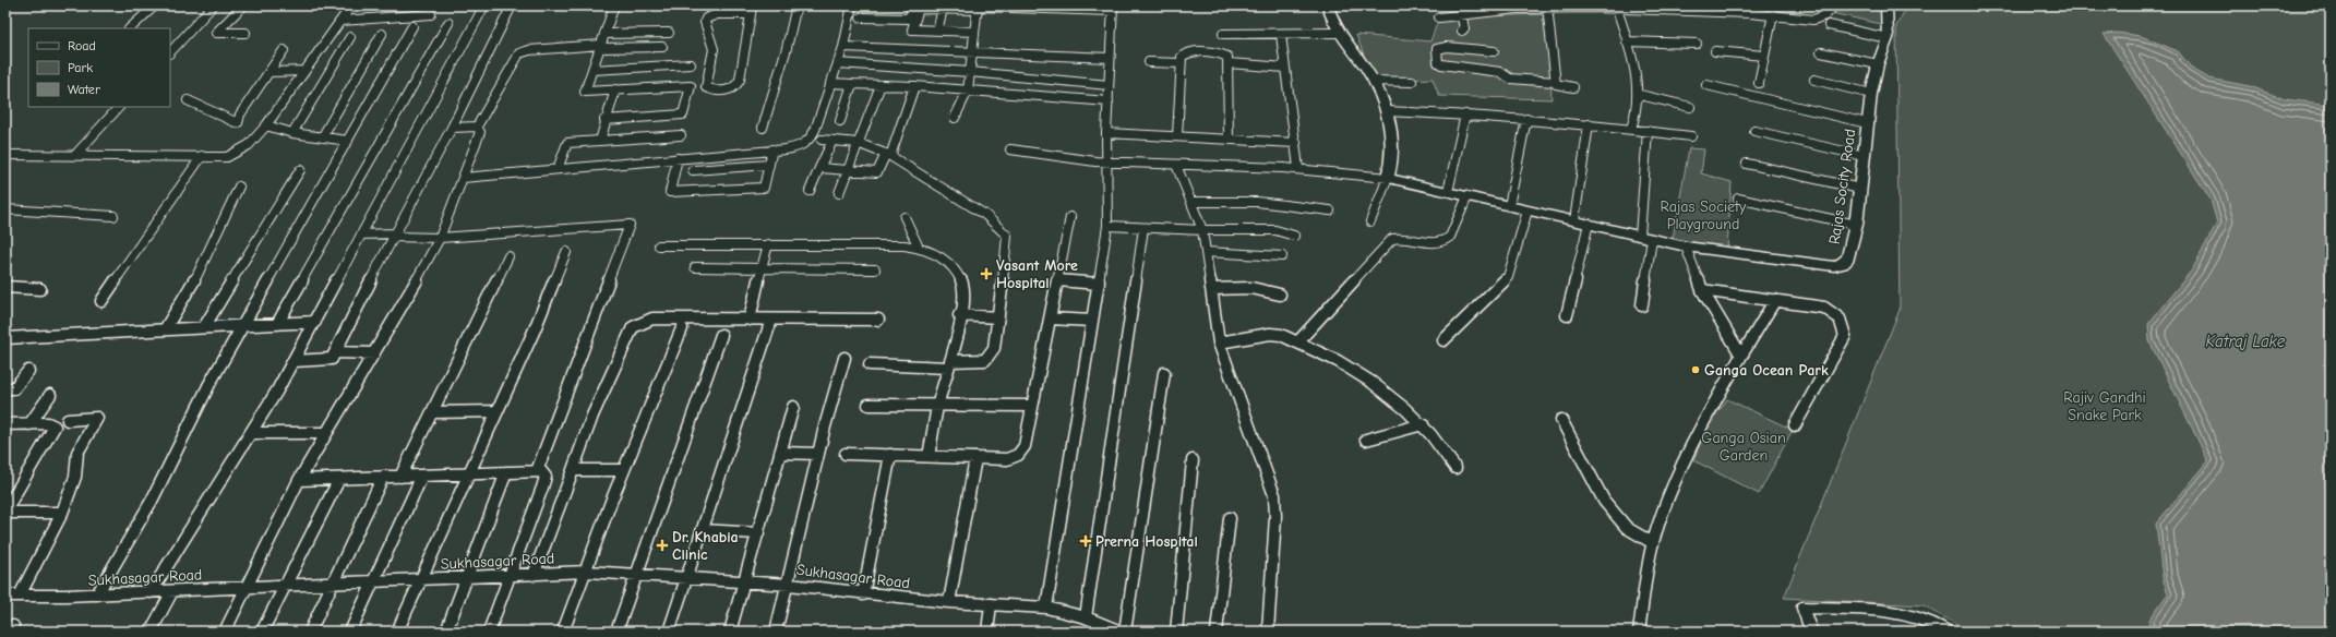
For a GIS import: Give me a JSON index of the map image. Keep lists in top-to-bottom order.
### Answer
{
  "streets": {
    "street": ["Rajas Socity Road", "Sukhasagar Road"]
  },
  "water": ["Katraj Lake"],
  "parks": ["Rajas Society Playground", "Rajiv Gandhi Snake Park", "Ganga Osian Garden"],
  "places": {
    "health": ["Vasant More Hospital", "Prerna Hospital", "Dr. Khabia Clinic"],
    "other": ["Ganga Ocean Park"]
  },
  "legend": ["Road", "Park", "Water"]
}
